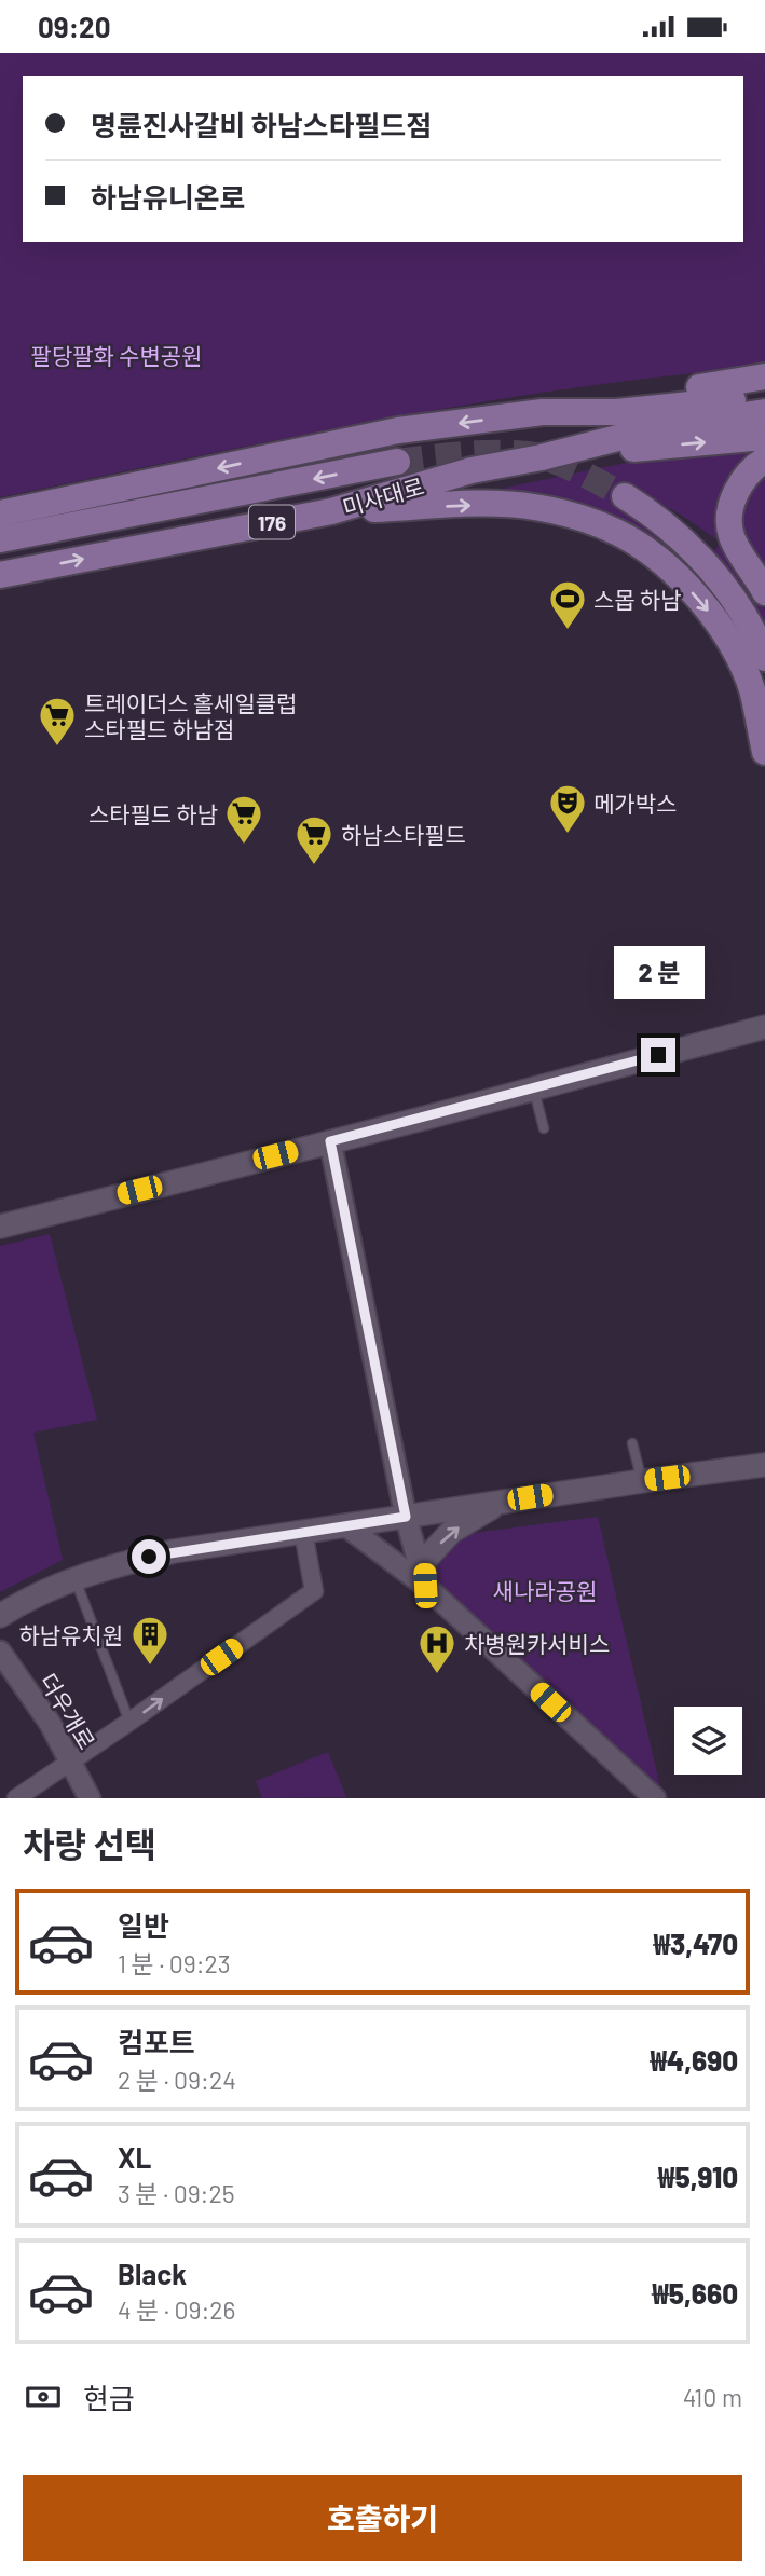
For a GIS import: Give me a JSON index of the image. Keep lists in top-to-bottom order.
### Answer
{
  "streets": {
    "main road": ["미사대로", "176"],
    "street": ["더우개로"]
  },
  "parks": ["팔당팔화 수변공원", "새나라공원"],
  "places": {
    "sports": ["스몹 하남"],
    "supermarket": ["트레이더스 홀세일클럽 스타필드 하남점", "스타필드 하남", "하남스타필드"],
    "theatre": ["메가박스"],
    "building": ["하남유치원"],
    "hospital": ["차병원카서비스"]
  },
  "page": {
    "status": "09:20",
    "banner": ["명륜진사갈비 하남스타필드점", "하남유니온로"],
    "bubble": "2 분",
    "heading": "차량 선택",
    "list": [
      {
        "name": "일반",
        "note": "1 분 · 09:23",
        "value": "₩3,470"
      },
      {
        "name": "컴포트",
        "note": "2 분 · 09:24",
        "value": "₩4,690"
      },
      {
        "name": "XL",
        "note": "3 분 · 09:25",
        "value": "₩5,910"
      },
      {
        "name": "Black",
        "note": "4 분 · 09:26",
        "value": "₩5,660"
      }
    ],
    "pay": ["현금", "410 m"],
    "buttons": "호출하기"
  }
}
